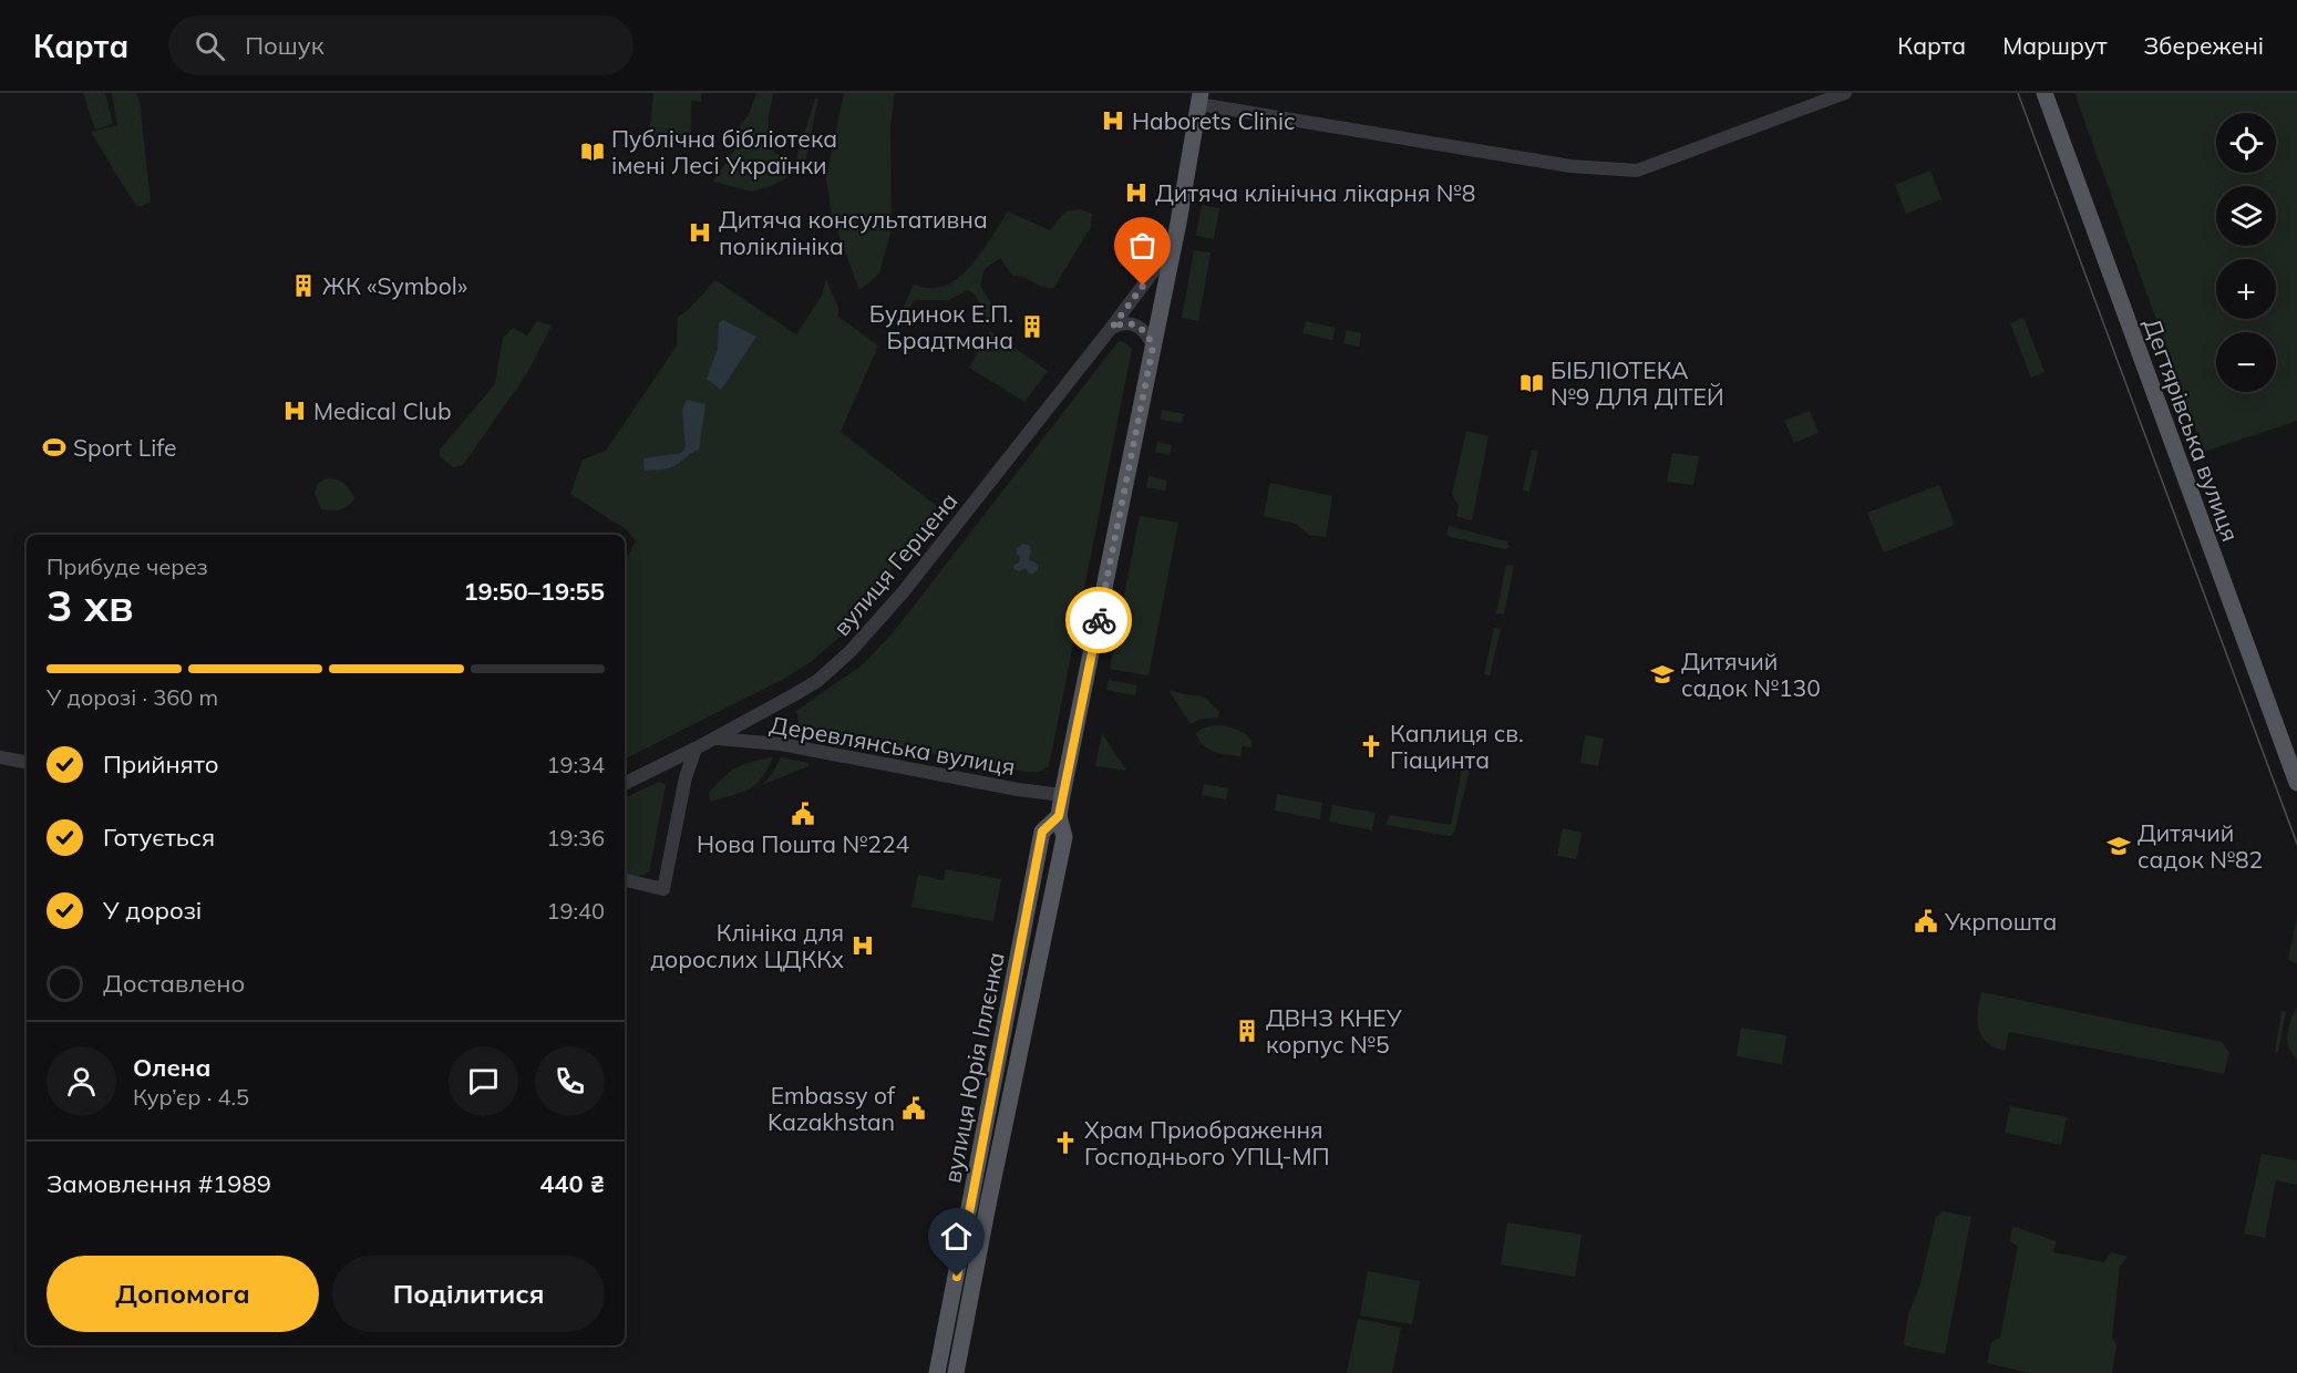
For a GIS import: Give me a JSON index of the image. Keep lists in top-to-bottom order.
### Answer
{
  "streets": {
    "main road": ["Дегтярівська вулиця", "вулиця Юрія Іллєнка"],
    "street": ["вулиця Герцена", "Деревлянська вулиця"]
  },
  "crossings": [
    ["вулиця Герцена", "Деревлянська вулиця"],
    ["вулиця Герцена", "вулиця Юрія Іллєнка"],
    ["Деревлянська вулиця", "вулиця Юрія Іллєнка"]
  ],
  "places": {
    "hospital": [
      "Haborets Clinic",
      "Дитяча клінічна лікарня №8",
      "Дитяча консультативна поліклініка",
      "Medical Club",
      "Клініка для дорослих ЦДККх"
    ],
    "library": ["Публічна бібліотека імені Лесі Українки", "БІБЛІОТЕКА №9 ДЛЯ ДІТЕЙ"],
    "building": ["ЖК «Symbol»", "Будинок Е.П. Брадтмана", "ДВНЗ КНЕУ корпус №5"],
    "sports": ["Sport Life"],
    "school or university": ["Дитячий садок №130", "Дитячий садок №82"],
    "church": ["Каплиця св. Гіацинта", "Храм Приображення Господнього УПЦ-МП"],
    "public building": ["Нова Пошта №224", "Укрпошта", "Embassy of Kazakhstan"]
  },
  "page": {
    "header": "Карта",
    "search": "Пошук",
    "nav": ["Карта", "Маршрут", "Збережені"],
    "map_buttons": ["+", "−"],
    "heading": ["3 хв", "Прибуде через", "19:50–19:55"],
    "panel": [
      "Олена",
      "Кур’єр · 4.5",
      "Замовлення #1989",
      "440 ₴"
    ],
    "bar": "У дорозі · 360 m",
    "list": [
      ["Прийнято", "19:34"],
      ["Готується", "19:36"],
      ["У дорозі", "19:40"],
      "Доставлено"
    ],
    "buttons": ["Допомога", "Поділитися"]
  }
}
